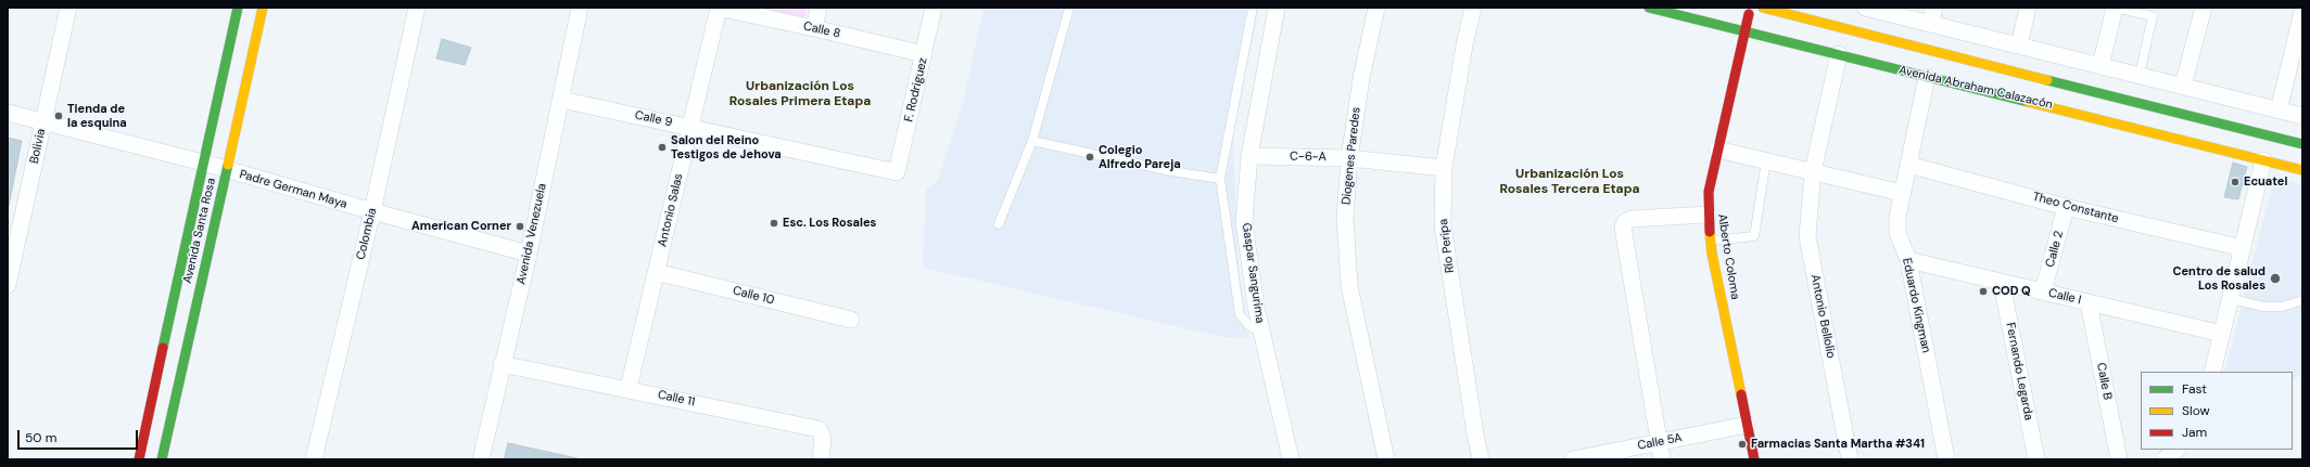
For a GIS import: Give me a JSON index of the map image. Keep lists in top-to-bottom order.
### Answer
{
  "streets": {
    "street": [
      "Calle 8",
      "Avenida Abraham Calazacón",
      "F. Rodriguez",
      "Calle 9",
      "Bolivia",
      "Diogenes Paredes",
      "C-6-A",
      "Padre German Maya",
      "Theo Constante",
      "Antonio Salas",
      "Avenida Santa Rosa",
      "Colombia",
      "Avenida Venezuela",
      "Río Peripa",
      "Calle 2",
      "Alberto Coloma",
      "Gaspar Sangurima",
      "Calle 10",
      "Calle I",
      "Eduardo Kingman",
      "Antonio Bellolio",
      "Fernando Legarda",
      "Calle B",
      "Calle 11",
      "Calle 5A"
    ]
  },
  "crossings": [
    ["Calle 8", "F. Rodriguez"],
    ["Calle 8", "Antonio Salas"],
    ["Avenida Abraham Calazacón", "Alberto Coloma"],
    ["Avenida Abraham Calazacón", "Eduardo Kingman"],
    ["Avenida Abraham Calazacón", "Antonio Bellolio"],
    ["F. Rodriguez", "Calle 9"],
    ["Calle 9", "Antonio Salas"],
    ["Calle 9", "Avenida Venezuela"],
    ["Bolivia", "Padre German Maya"],
    ["Diogenes Paredes", "C-6-A"],
    ["C-6-A", "Río Peripa"],
    ["C-6-A", "Gaspar Sangurima"],
    ["Padre German Maya", "Avenida Santa Rosa"],
    ["Padre German Maya", "Colombia"],
    ["Padre German Maya", "Avenida Venezuela"],
    ["Theo Constante", "Calle 2"],
    ["Theo Constante", "Eduardo Kingman"],
    ["Antonio Salas", "Calle 10"],
    ["Antonio Salas", "Calle 11"],
    ["Avenida Venezuela", "Calle 11"],
    ["Calle 2", "Calle I"],
    ["Alberto Coloma", "Calle 5A"],
    ["Calle I", "Eduardo Kingman"],
    ["Calle I", "Fernando Legarda"],
    ["Calle I", "Calle B"]
  ],
  "districts": ["Urbanización Los Rosales Primera Etapa", "Urbanización Los Rosales Tercera Etapa"],
  "places": [
    "Tienda de la esquina",
    "Salon del Reino Testigos de Jehova",
    "Colegio Alfredo Pareja",
    "Ecuatel",
    "Esc. Los Rosales",
    "American Corner",
    "Centro de salud Los Rosales",
    "COD Q",
    "Farmacias Santa Martha #341"
  ],
  "legend": ["Fast", "Slow", "Jam"],
  "scale_bar": "50 m"
}
